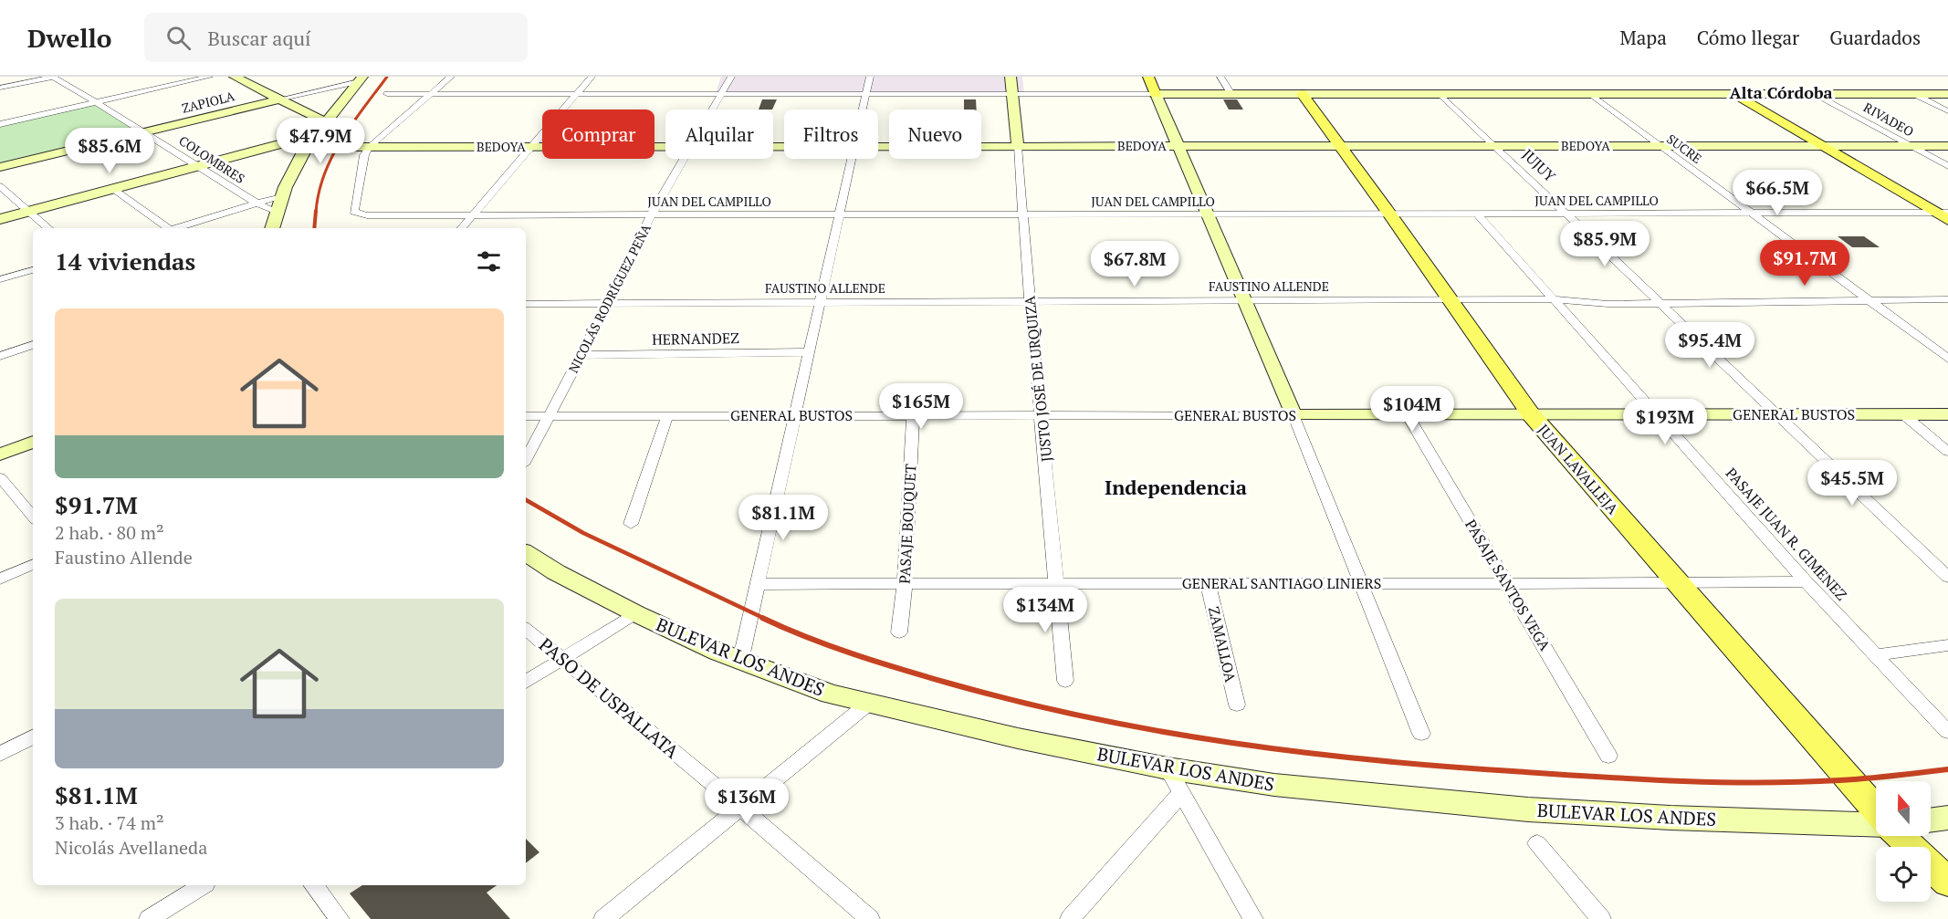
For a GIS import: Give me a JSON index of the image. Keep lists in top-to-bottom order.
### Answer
{
  "streets": {
    "main road": [
      "ZAPIOLA",
      "BEDOYA",
      "JUSTO JOSÉ DE URQUIZA",
      "GENERAL BUSTOS",
      "JUAN LAVALLEJA",
      "BULEVAR LOS ANDES"
    ],
    "street": [
      "RIVADEO",
      "SUCRE",
      "COLOMBRES",
      "JUJUY",
      "JUAN DEL CAMPILLO",
      "FAUSTINO ALLENDE",
      "NICOLÁS RODRÍGUEZ PEÑA",
      "HERNANDEZ",
      "PASAJE BOUQUET",
      "PASAJE JUAN R. GIMENEZ",
      "GENERAL SANTIAGO LINIERS",
      "PASAJE SANTOS VEGA",
      "ZAMALLOA",
      "PASO DE USPALLATA"
    ]
  },
  "crossings": [
    ["ZAPIOLA", "COLOMBRES"],
    ["RIVADEO", "BEDOYA"],
    ["BEDOYA", "SUCRE"],
    ["BEDOYA", "COLOMBRES"],
    ["BEDOYA", "JUJUY"],
    ["BEDOYA", "JUAN DEL CAMPILLO"],
    ["BEDOYA", "JUSTO JOSÉ DE URQUIZA"],
    ["BEDOYA", "JUAN LAVALLEJA"],
    ["SUCRE", "JUAN DEL CAMPILLO"],
    ["SUCRE", "FAUSTINO ALLENDE"],
    ["JUJUY", "JUAN DEL CAMPILLO"],
    ["JUJUY", "FAUSTINO ALLENDE"],
    ["JUJUY", "GENERAL BUSTOS"],
    ["JUAN DEL CAMPILLO", "NICOLÁS RODRÍGUEZ PEÑA"],
    ["JUAN DEL CAMPILLO", "JUSTO JOSÉ DE URQUIZA"],
    ["JUAN DEL CAMPILLO", "JUAN LAVALLEJA"],
    ["JUAN DEL CAMPILLO", "PASAJE JUAN R. GIMENEZ"],
    ["FAUSTINO ALLENDE", "NICOLÁS RODRÍGUEZ PEÑA"],
    ["FAUSTINO ALLENDE", "JUSTO JOSÉ DE URQUIZA"],
    ["FAUSTINO ALLENDE", "JUAN LAVALLEJA"],
    ["FAUSTINO ALLENDE", "PASAJE JUAN R. GIMENEZ"],
    ["NICOLÁS RODRÍGUEZ PEÑA", "HERNANDEZ"],
    ["NICOLÁS RODRÍGUEZ PEÑA", "GENERAL BUSTOS"],
    ["JUSTO JOSÉ DE URQUIZA", "GENERAL BUSTOS"],
    ["JUSTO JOSÉ DE URQUIZA", "GENERAL SANTIAGO LINIERS"],
    ["GENERAL BUSTOS", "JUAN LAVALLEJA"],
    ["GENERAL BUSTOS", "PASAJE BOUQUET"],
    ["GENERAL BUSTOS", "PASAJE JUAN R. GIMENEZ"],
    ["GENERAL BUSTOS", "PASAJE SANTOS VEGA"],
    ["JUAN LAVALLEJA", "GENERAL SANTIAGO LINIERS"],
    ["PASAJE BOUQUET", "GENERAL SANTIAGO LINIERS"],
    ["PASAJE JUAN R. GIMENEZ", "GENERAL SANTIAGO LINIERS"],
    ["GENERAL SANTIAGO LINIERS", "PASAJE SANTOS VEGA"],
    ["GENERAL SANTIAGO LINIERS", "ZAMALLOA"]
  ],
  "districts": ["Alta Córdoba", "Independencia"],
  "north": "top",
  "page": {
    "header": "Dwello",
    "search": "Buscar aquí",
    "nav": ["Mapa", "Cómo llegar", "Guardados"],
    "chip": [
      "Comprar",
      "Alquilar",
      "Filtros",
      "Nuevo"
    ],
    "price": [
      "$47.9M",
      "$85.6M",
      "$66.5M",
      "$85.9M",
      "$91.7M",
      "$67.8M",
      "$95.4M",
      "$165M",
      "$104M",
      "$193M",
      "$45.5M",
      "$81.1M",
      "$134M",
      "$136M"
    ],
    "heading": "14 viviendas",
    "list": [
      {
        "name": "$91.7M",
        "note": "2 hab. · 80 m² · Faustino Allende"
      },
      {
        "name": "$81.1M",
        "note": "3 hab. · 74 m² · Nicolás Avellaneda"
      }
    ]
  }
}
